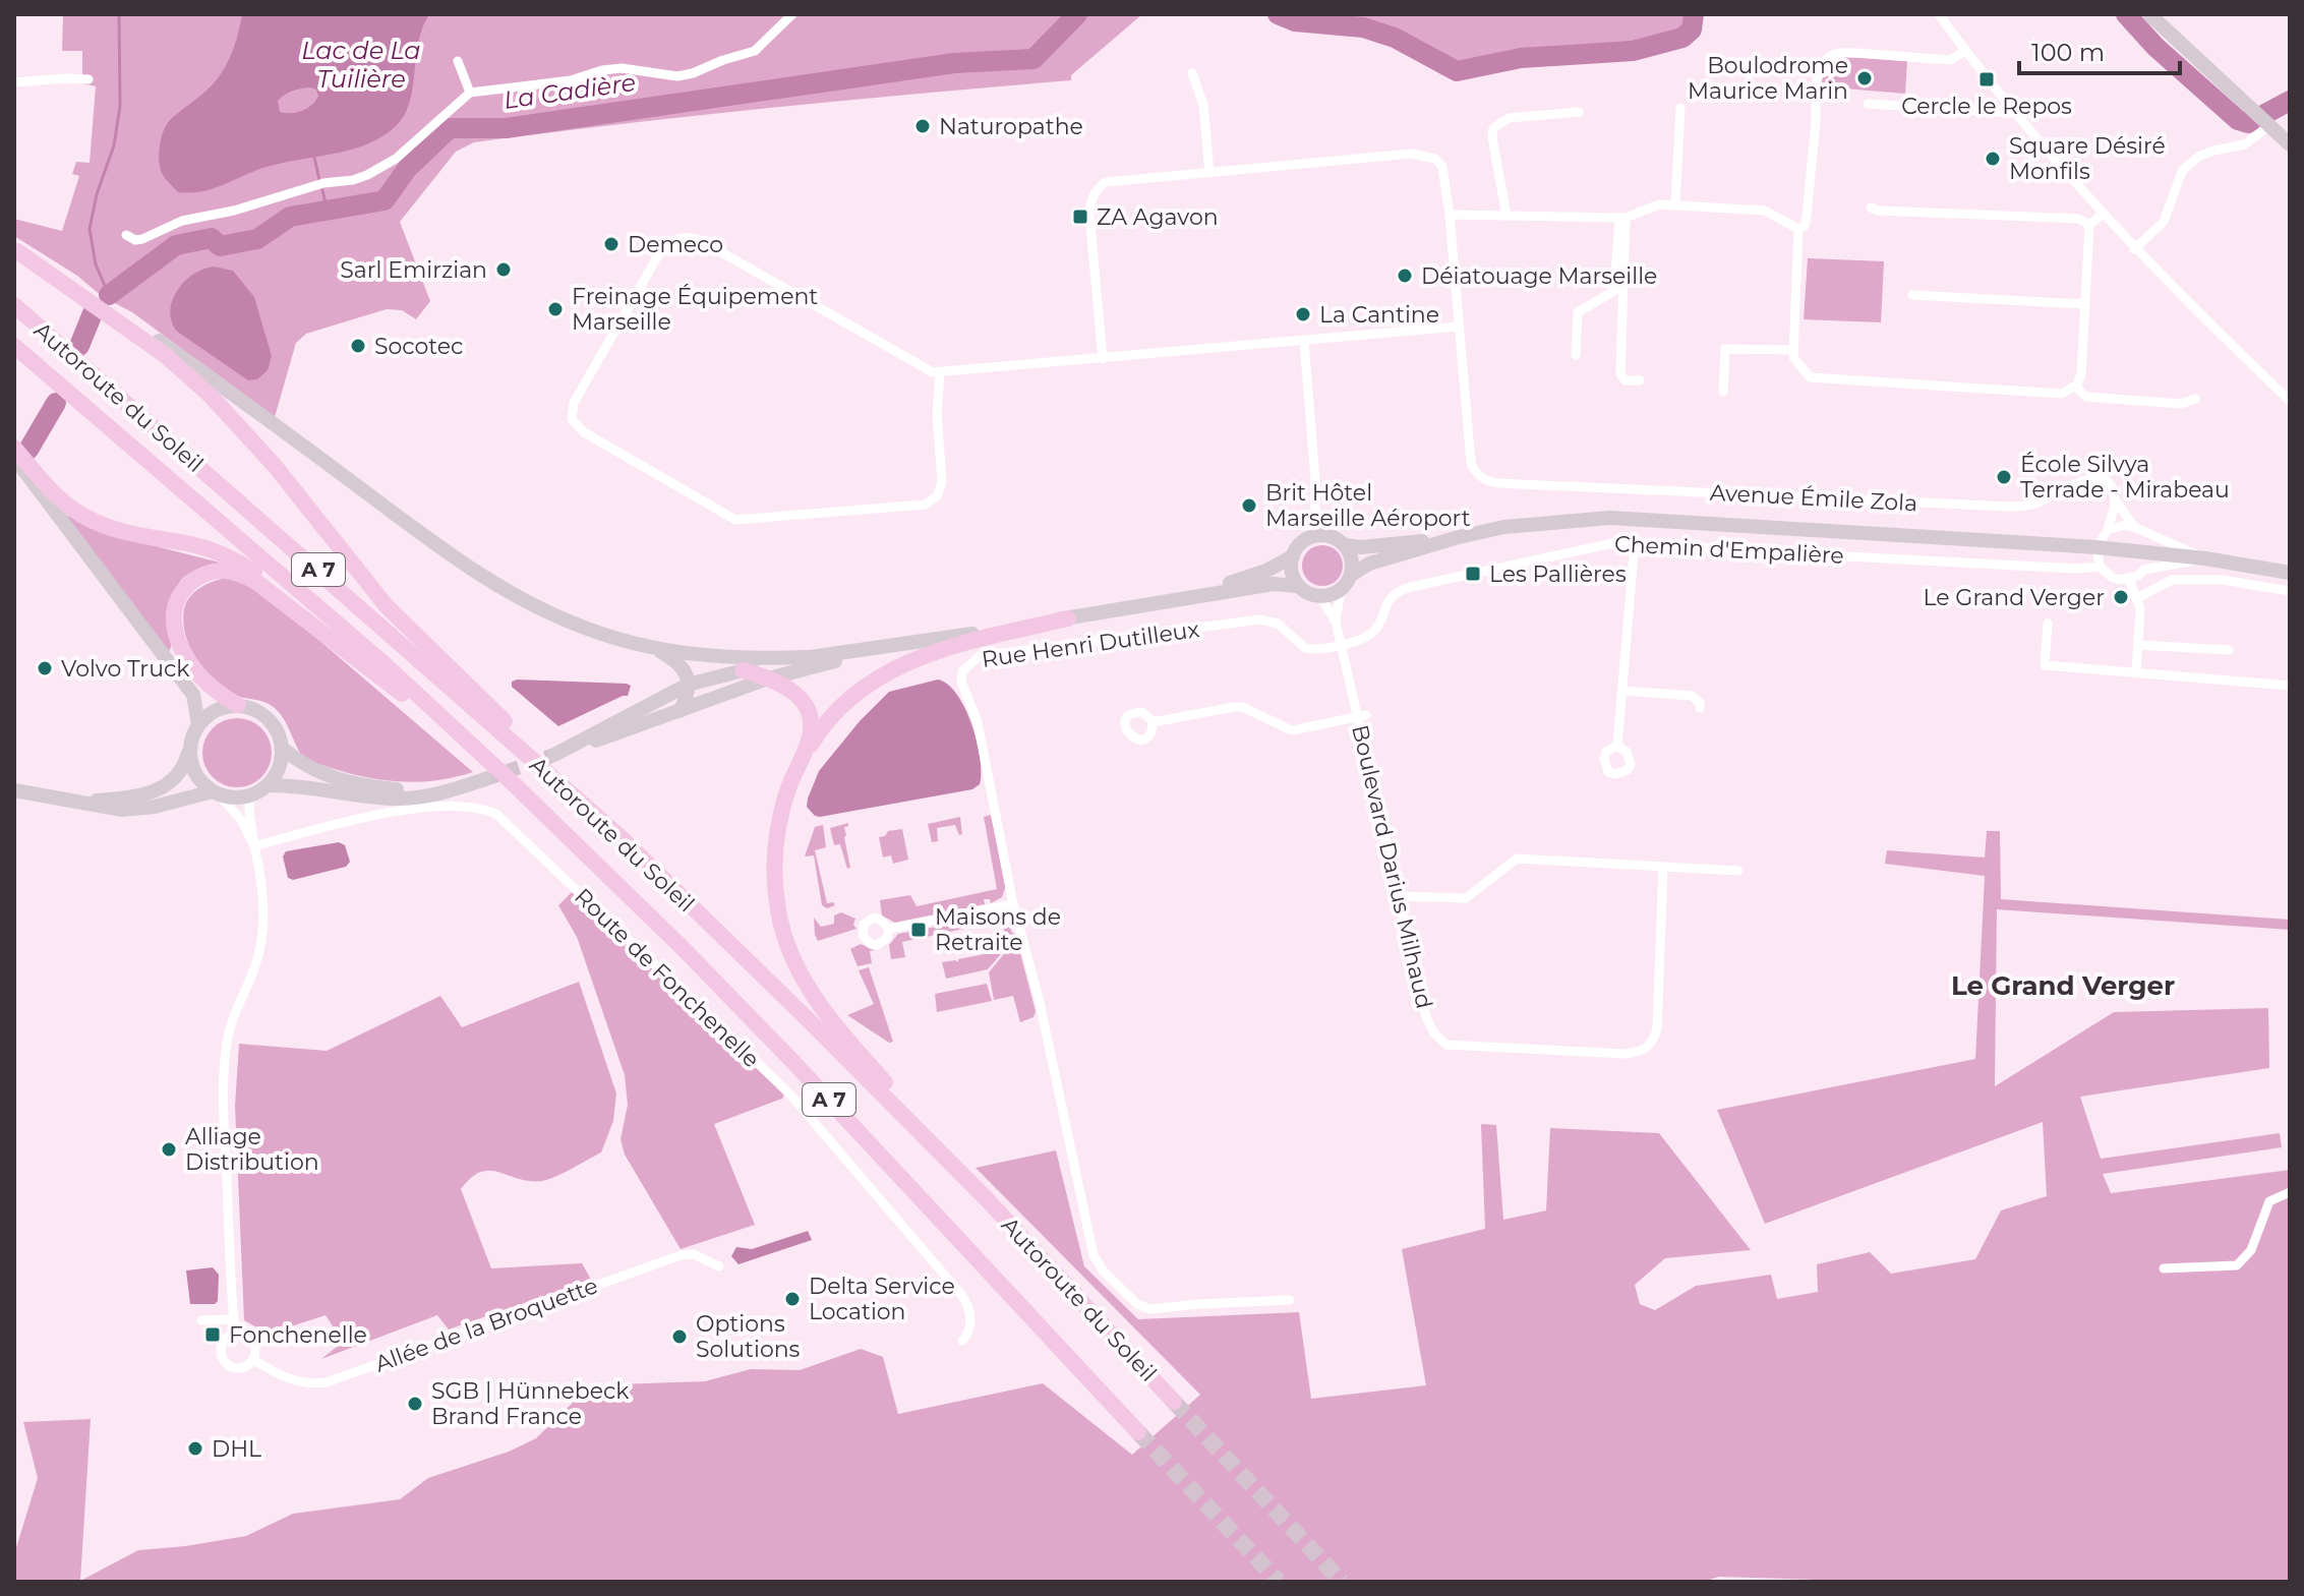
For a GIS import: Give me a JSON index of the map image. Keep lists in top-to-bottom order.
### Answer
{
  "streets": {
    "highway": ["Autoroute du Soleil", "A 7"],
    "street": [
      "Avenue Émile Zola",
      "Chemin d'Empalière",
      "Rue Henri Dutilleux",
      "Boulevard Darius Milhaud",
      "Route de Fonchenelle",
      "Allée de la Broquette"
    ]
  },
  "crossings": [
    ["Chemin d'Empalière", "Rue Henri Dutilleux"],
    ["Chemin d'Empalière", "Boulevard Darius Milhaud"],
    ["Rue Henri Dutilleux", "Boulevard Darius Milhaud"],
    ["Route de Fonchenelle", "Allée de la Broquette"]
  ],
  "districts": ["Le Grand Verger"],
  "water": ["Lac de La Tuilière", "La Cadière"],
  "places": {
    "other": [
      "Boulodrome Maurice Marin",
      "Naturopathe",
      "Square Désiré Monfils",
      "Demeco",
      "Sarl Emirzian",
      "Déiatouage Marseille",
      "Freinage Équipement Marseille",
      "La Cantine",
      "Socotec",
      "École Silvya Terrade - Mirabeau",
      "Brit Hôtel Marseille Aéroport",
      "Le Grand Verger",
      "Volvo Truck",
      "Alliage Distribution",
      "Delta Service Location",
      "Options Solutions",
      "SGB | Hünnebeck Brand France",
      "DHL"
    ],
    "transit": [
      "Cercle le Repos",
      "ZA Agavon",
      "Les Pallières",
      "Maisons de Retraite",
      "Fonchenelle"
    ]
  },
  "scale_bar": "100 m"
}
